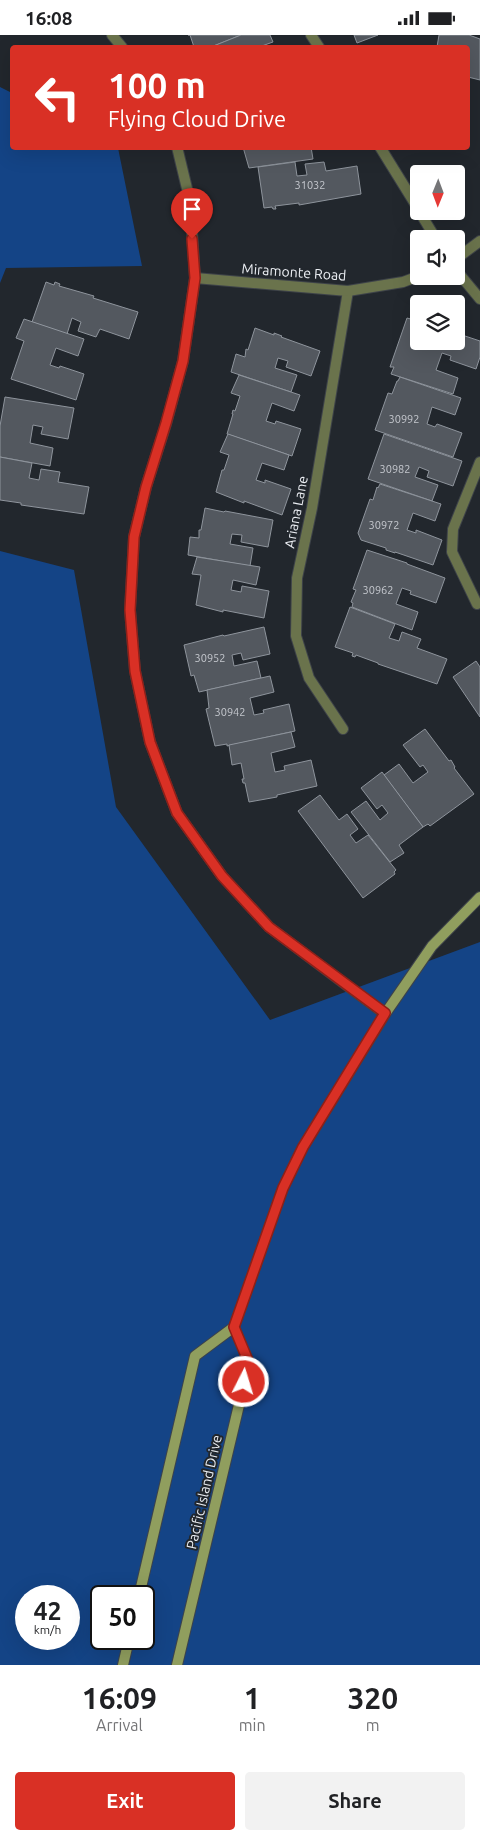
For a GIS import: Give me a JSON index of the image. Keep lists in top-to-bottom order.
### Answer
{
  "streets": {
    "main road": ["Pacific Island Drive"],
    "street": ["Miramonte Road", "Ariana Lane"]
  },
  "crossings": [
    ["Miramonte Road", "Ariana Lane"]
  ],
  "house_numbers": [
    "31032",
    "30992",
    "30982",
    "30972",
    "30962",
    "30952",
    "30942"
  ],
  "north": "bottom",
  "page": {
    "status": "16:08",
    "turn": ["100 m", "Flying Cloud Drive"],
    "speed": "42 km/h",
    "limit": "50",
    "eta": [
      "16:09",
      "Arrival",
      "1",
      "min",
      "320",
      "m"
    ],
    "buttons": ["Exit", "Share"]
  }
}
